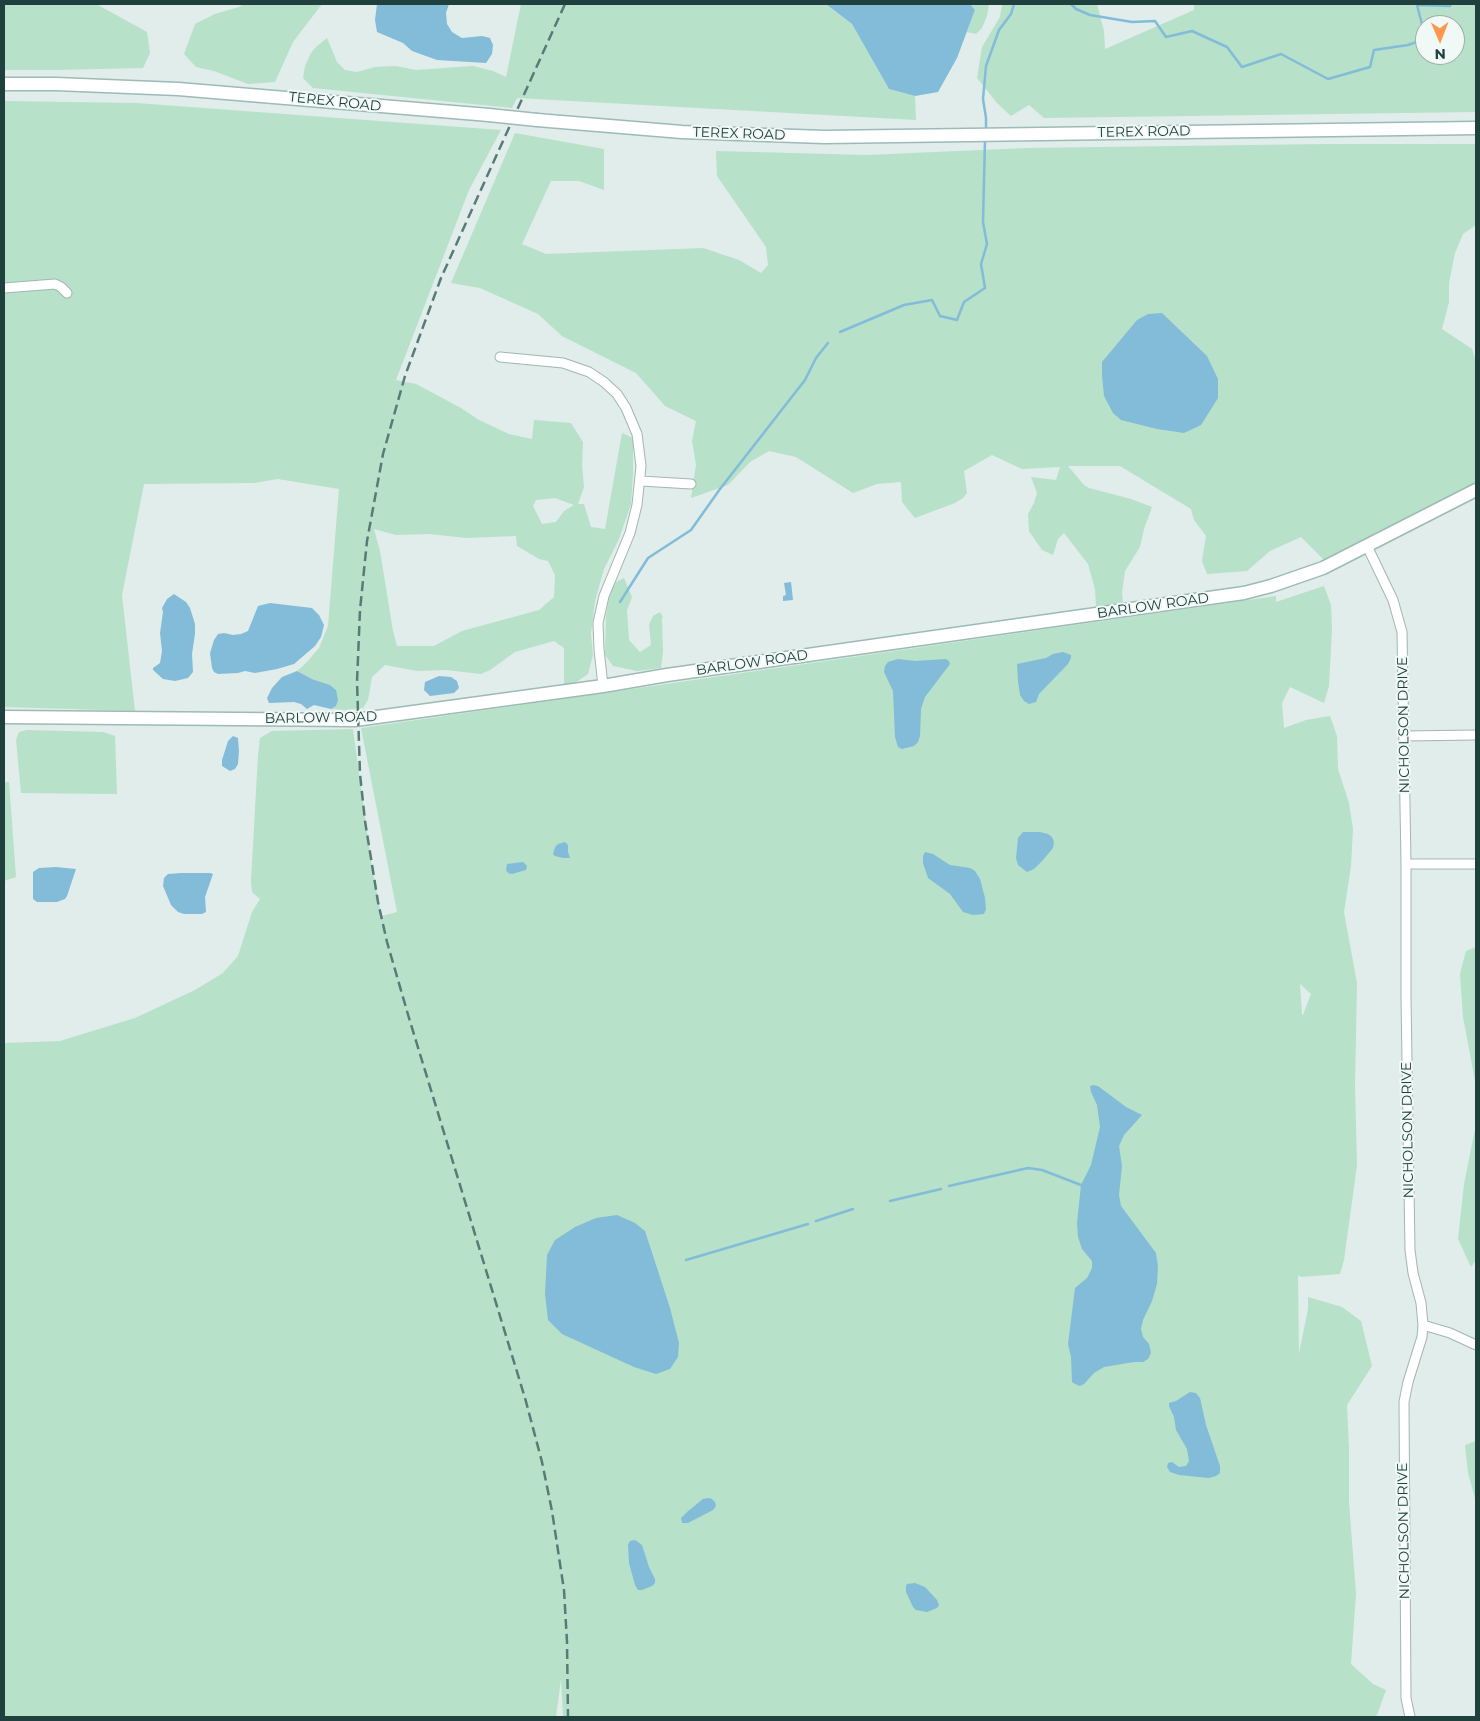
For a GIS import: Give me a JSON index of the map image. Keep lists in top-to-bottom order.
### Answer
{
  "streets": {
    "street": ["TEREX ROAD", "BARLOW ROAD", "NICHOLSON DRIVE"]
  },
  "crossings": [
    ["BARLOW ROAD", "NICHOLSON DRIVE"]
  ],
  "north": "bottom"
}
